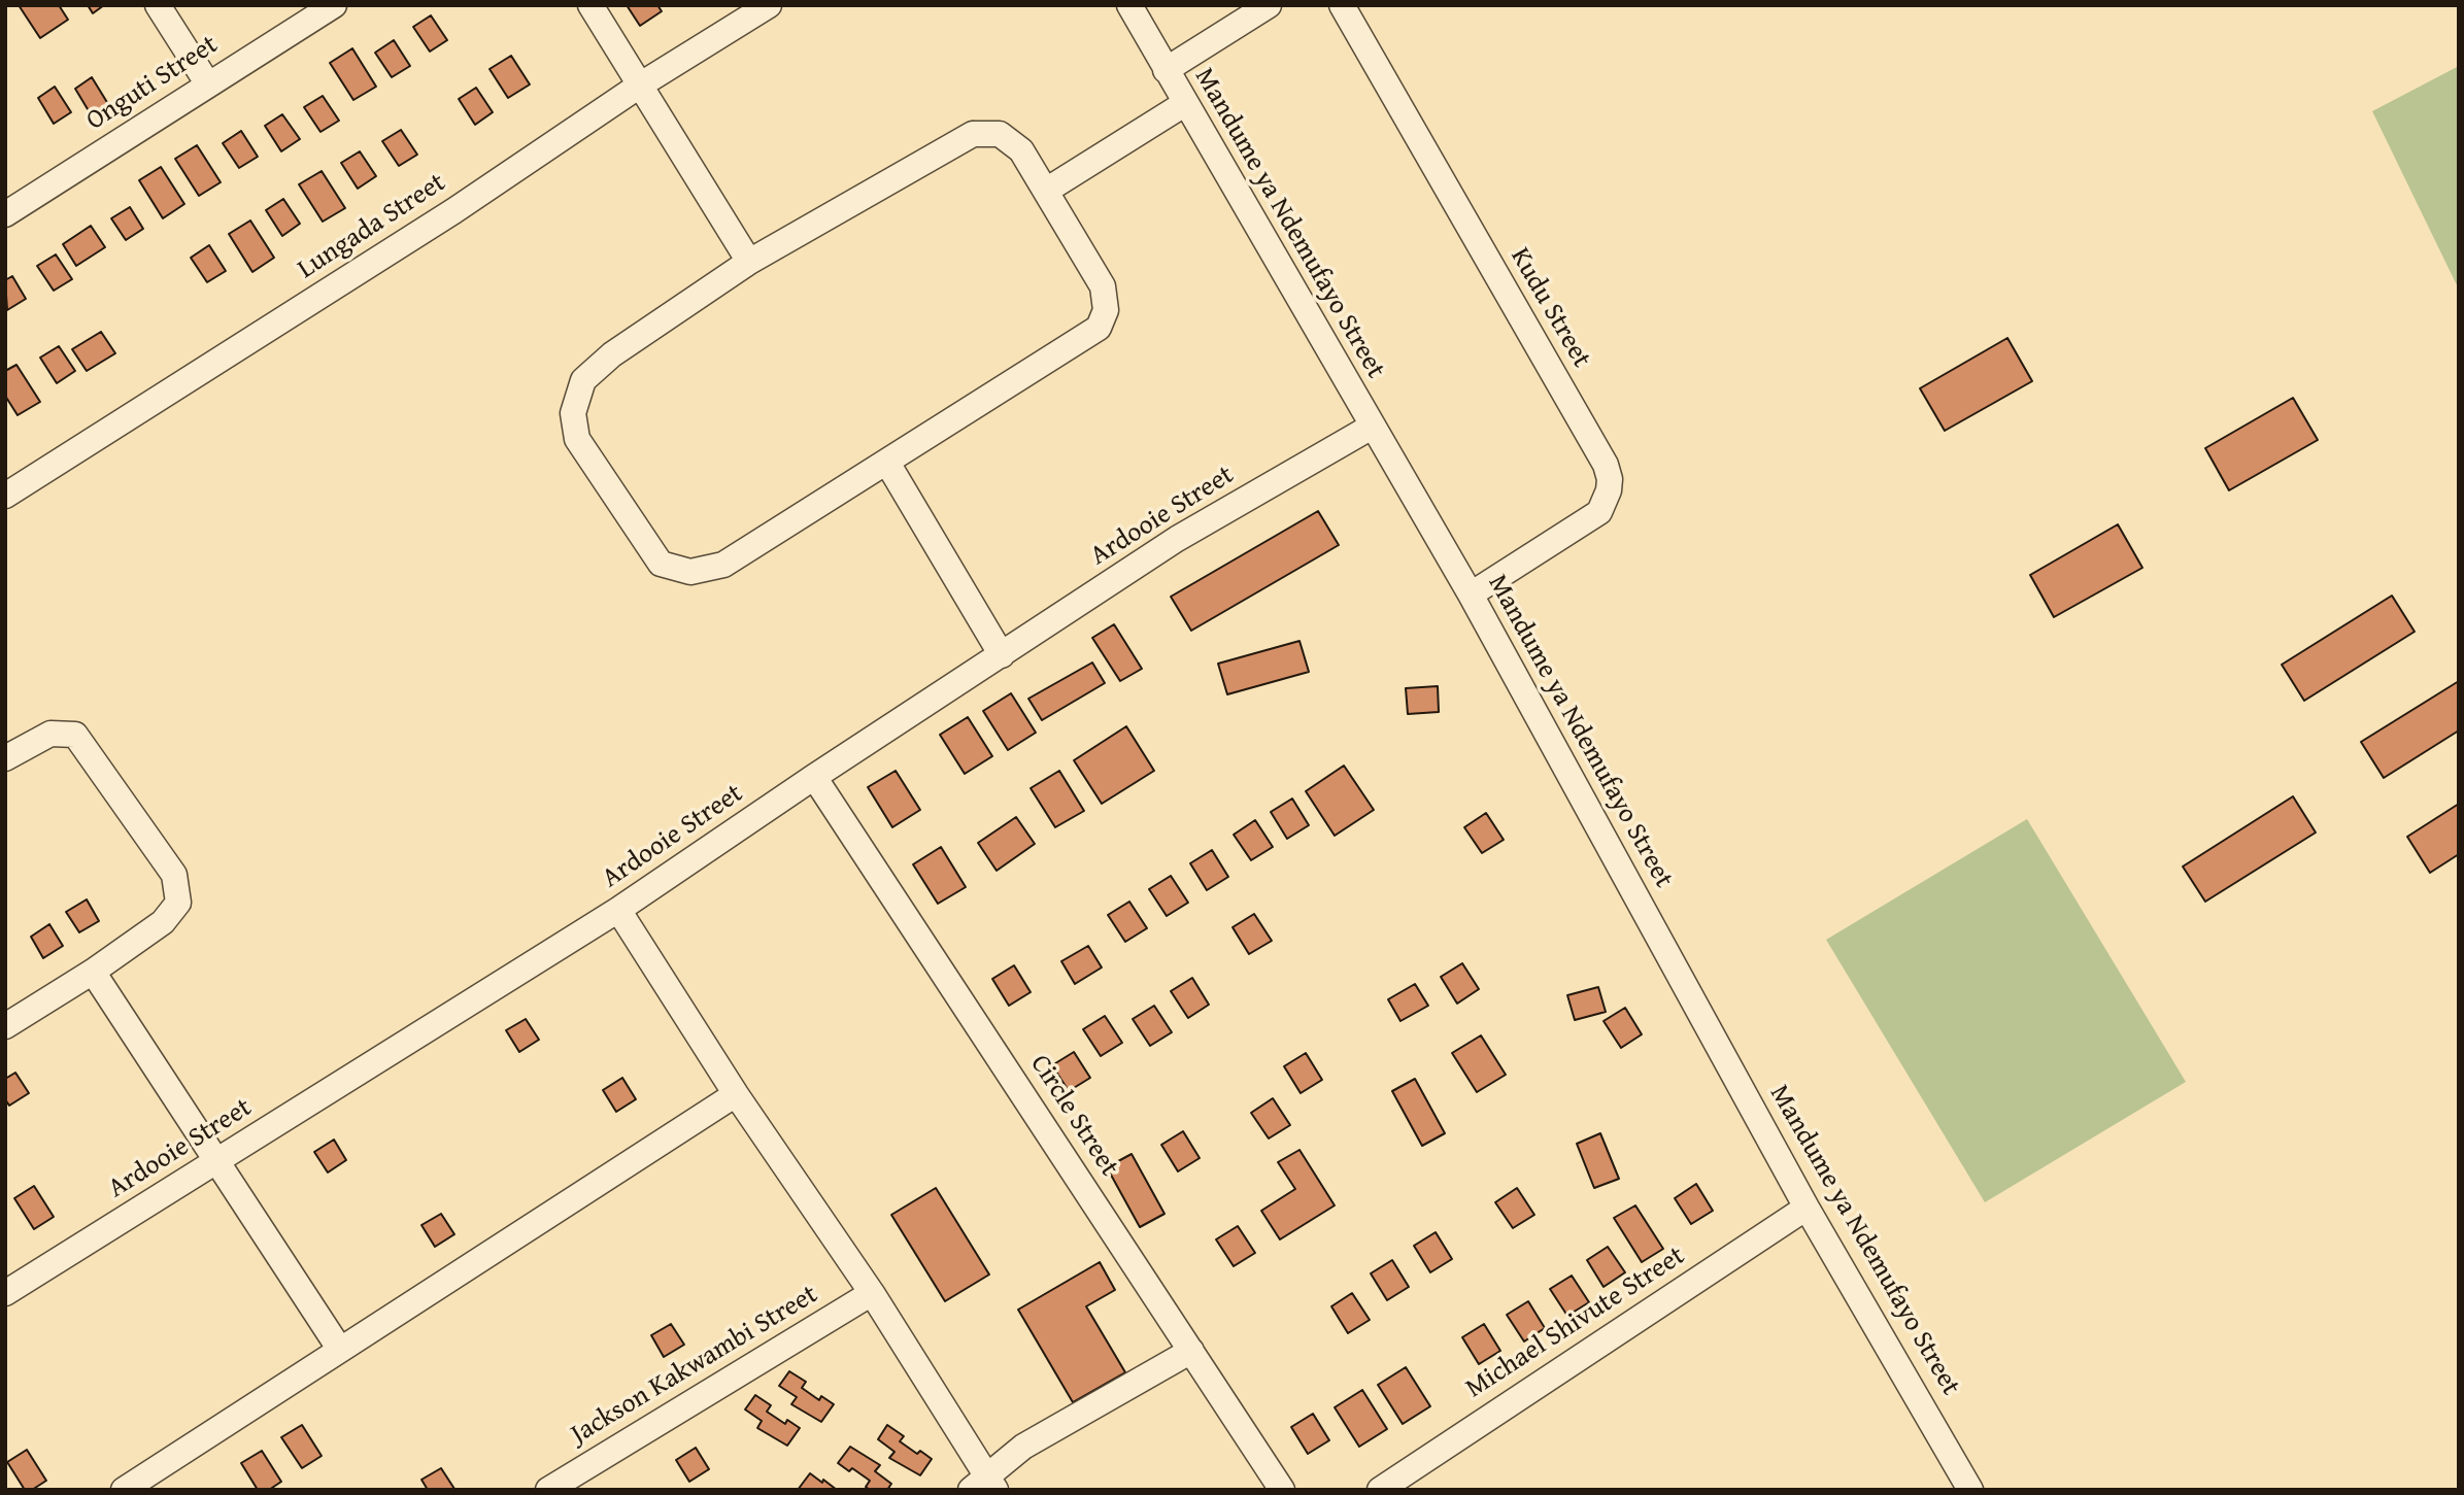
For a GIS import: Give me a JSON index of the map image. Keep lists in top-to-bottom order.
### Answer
{
  "streets": {
    "street": [
      "Onguti Street",
      "Mandume ya Ndemufayo Street",
      "Lungada Street",
      "Kudu Street",
      "Ardooie Street",
      "Circle Street",
      "Michael Shivute Street",
      "Jackson Kakwambi Street"
    ]
  },
  "crossings": [
    ["Mandume ya Ndemufayo Street", "Kudu Street"],
    ["Mandume ya Ndemufayo Street", "Ardooie Street"],
    ["Mandume ya Ndemufayo Street", "Michael Shivute Street"],
    ["Ardooie Street", "Circle Street"]
  ]
}
